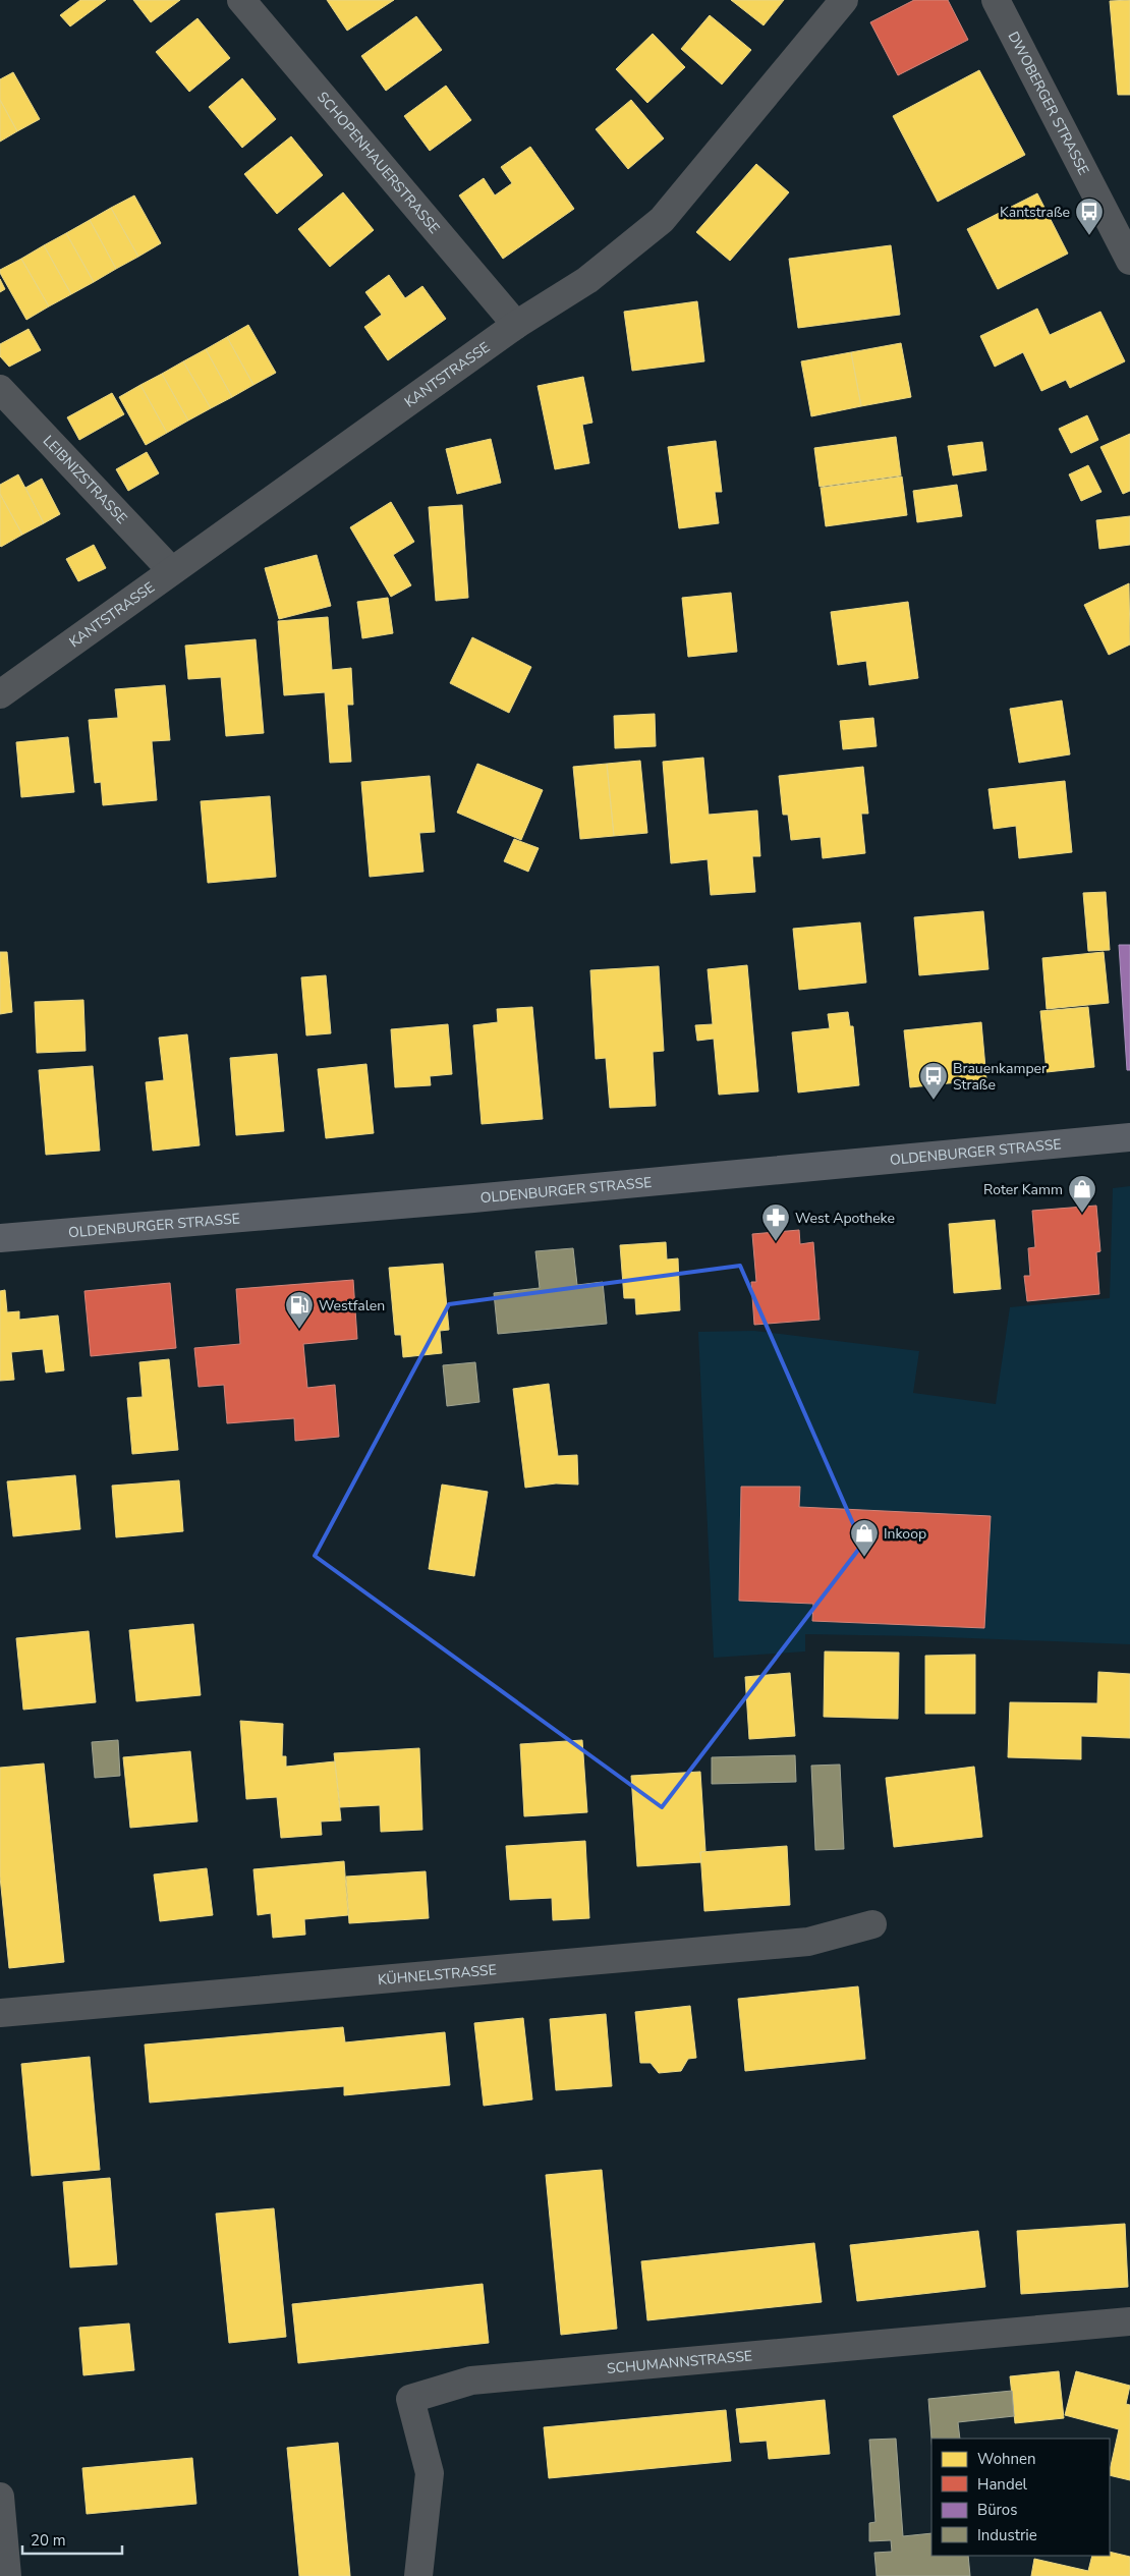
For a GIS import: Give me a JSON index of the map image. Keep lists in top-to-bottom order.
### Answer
{
  "streets": {
    "main road": ["OLDENBURGER STRASSE"],
    "street": [
      "DWOBERGER STRASSE",
      "SCHOPENHAUERSTRASSE",
      "KANTSTRASSE",
      "LEIBNIZSTRASSE",
      "KÜHNELSTRASSE",
      "SCHUMANNSTRASSE"
    ]
  },
  "crossings": [
    ["SCHOPENHAUERSTRASSE", "KANTSTRASSE"],
    ["KANTSTRASSE", "LEIBNIZSTRASSE"]
  ],
  "places": {
    "bus stop": ["Kantstraße", "Brauenkamper Straße"],
    "shop": ["Roter Kamm", "Inkoop"],
    "pharmacy": ["West Apotheke"],
    "fuel station": ["Westfalen"]
  },
  "legend": [
    "Wohnen",
    "Handel",
    "Büros",
    "Industrie"
  ],
  "scale_bar": "20 m"
}
